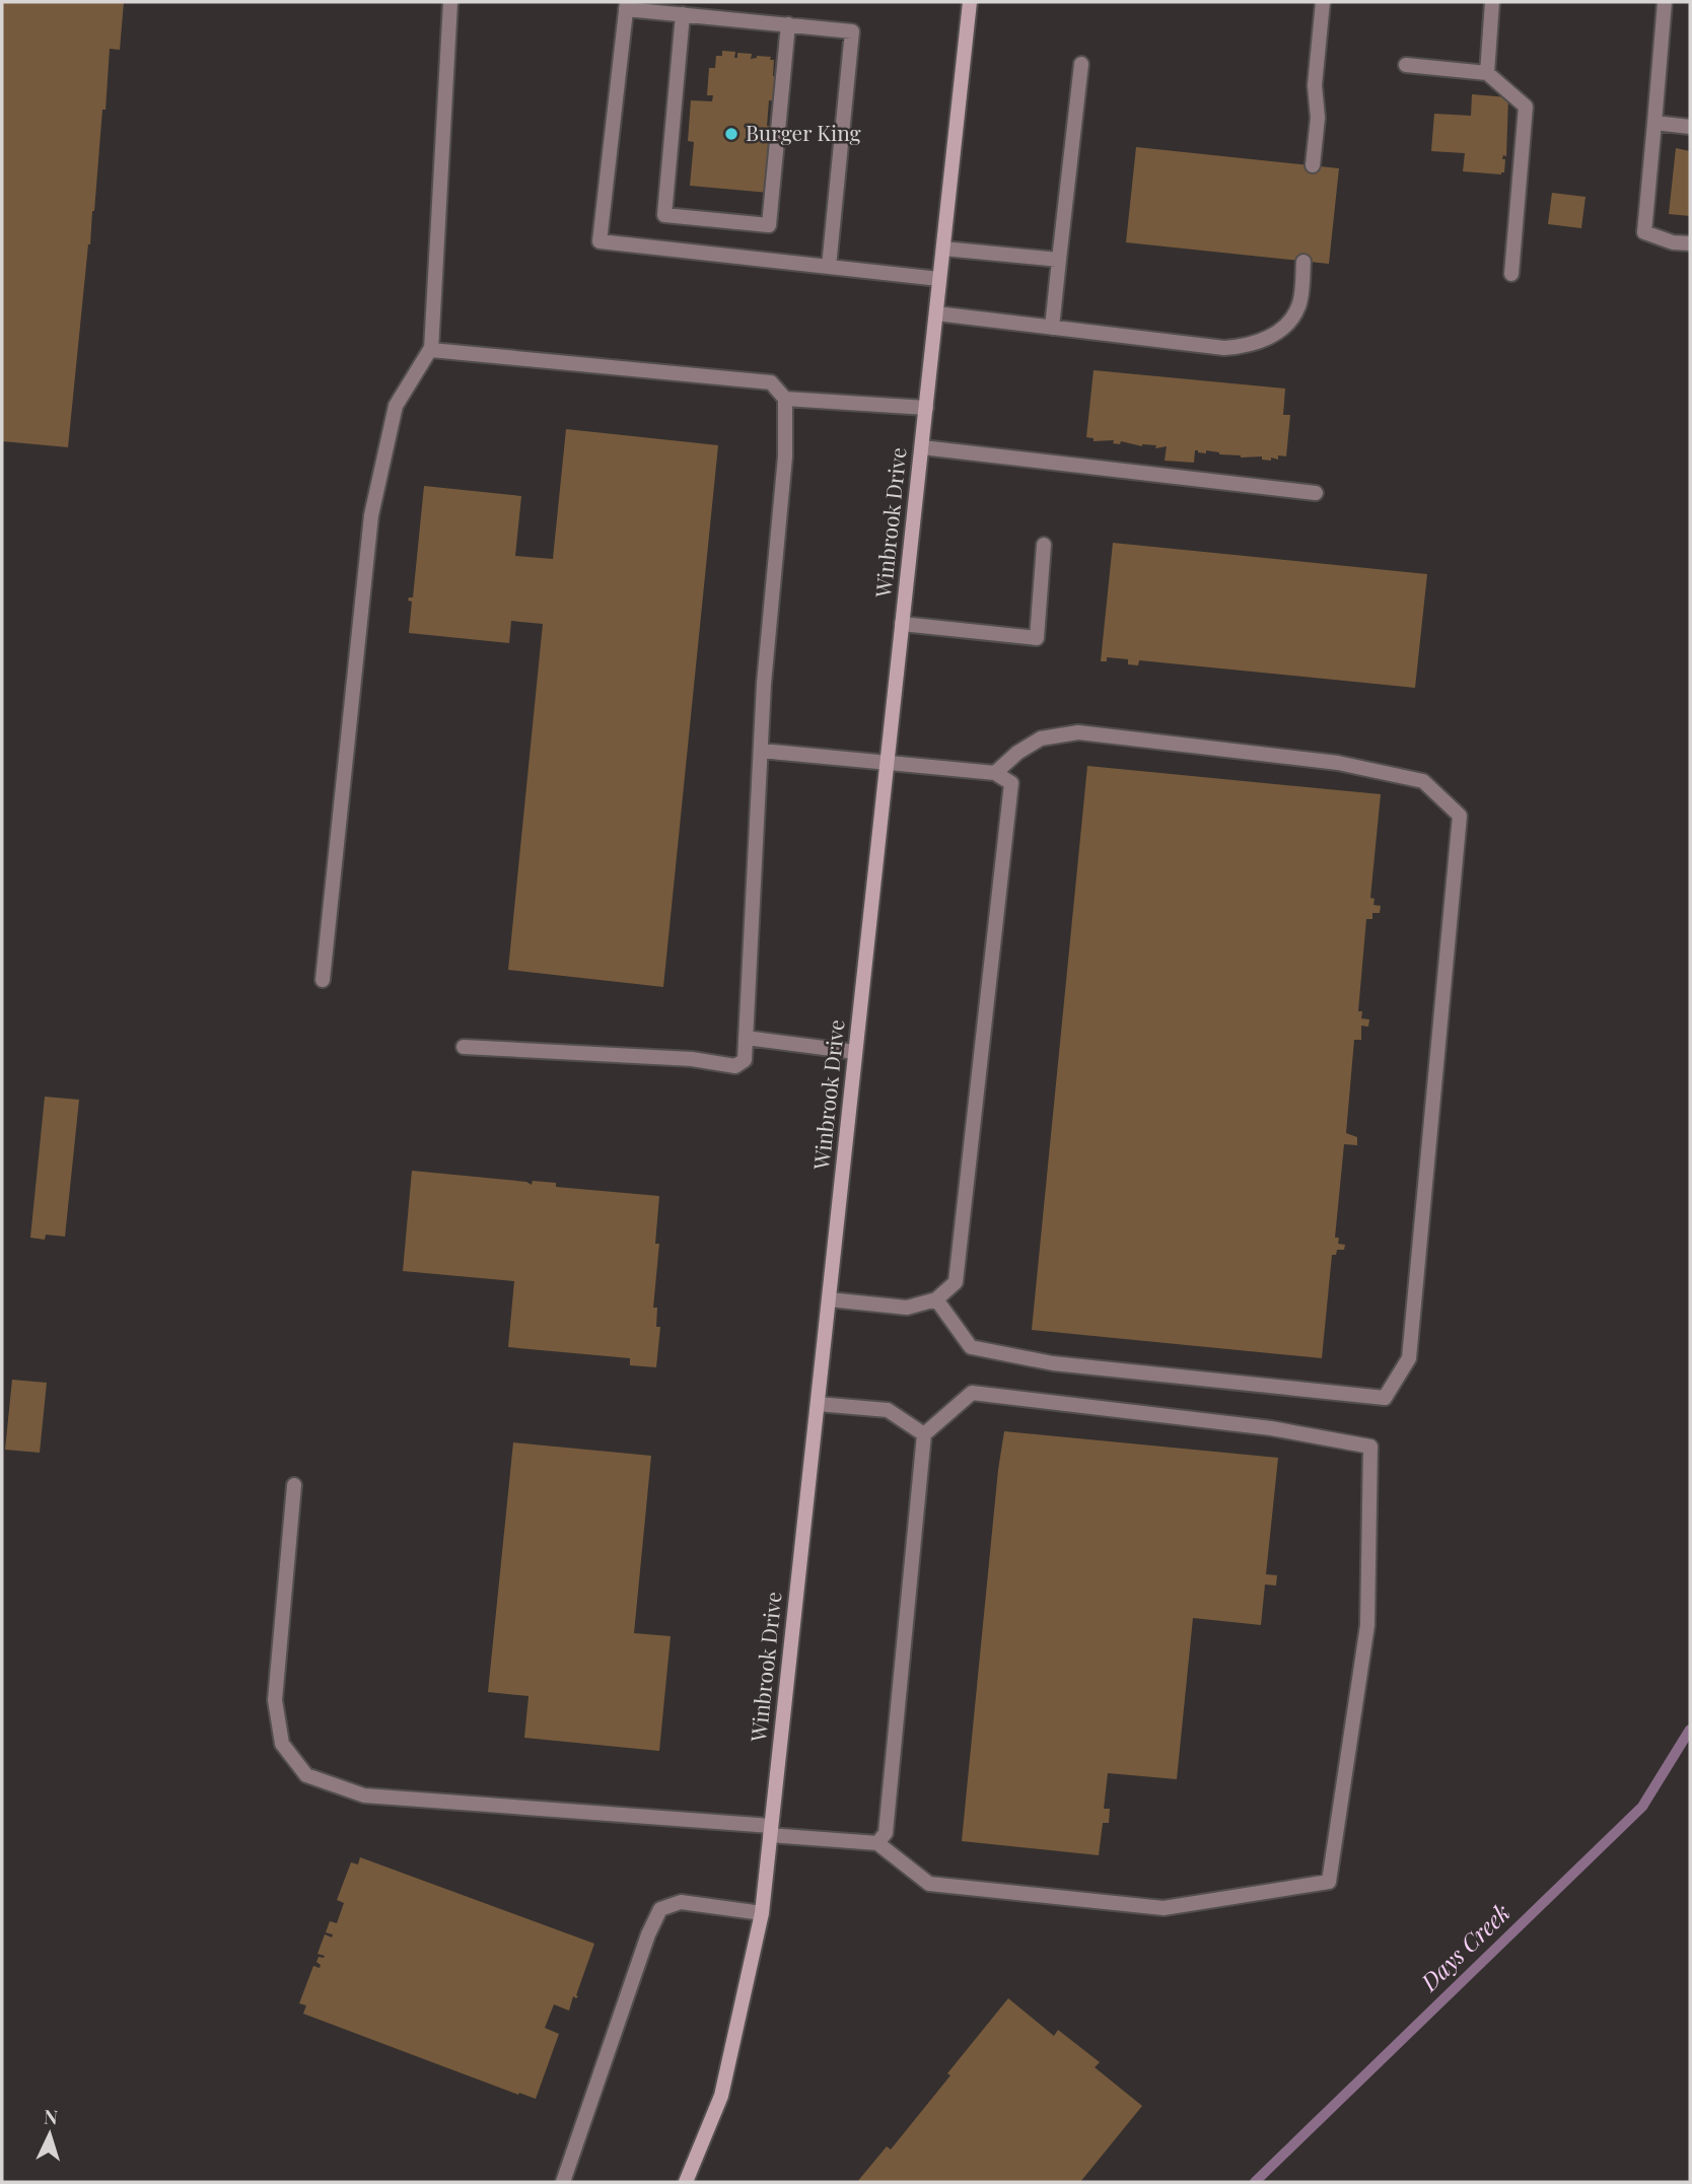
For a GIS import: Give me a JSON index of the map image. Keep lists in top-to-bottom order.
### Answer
{
  "streets": {
    "street": ["Winbrook Drive"]
  },
  "water": ["Days Creek"],
  "places": ["Burger King"],
  "north": "top"
}
